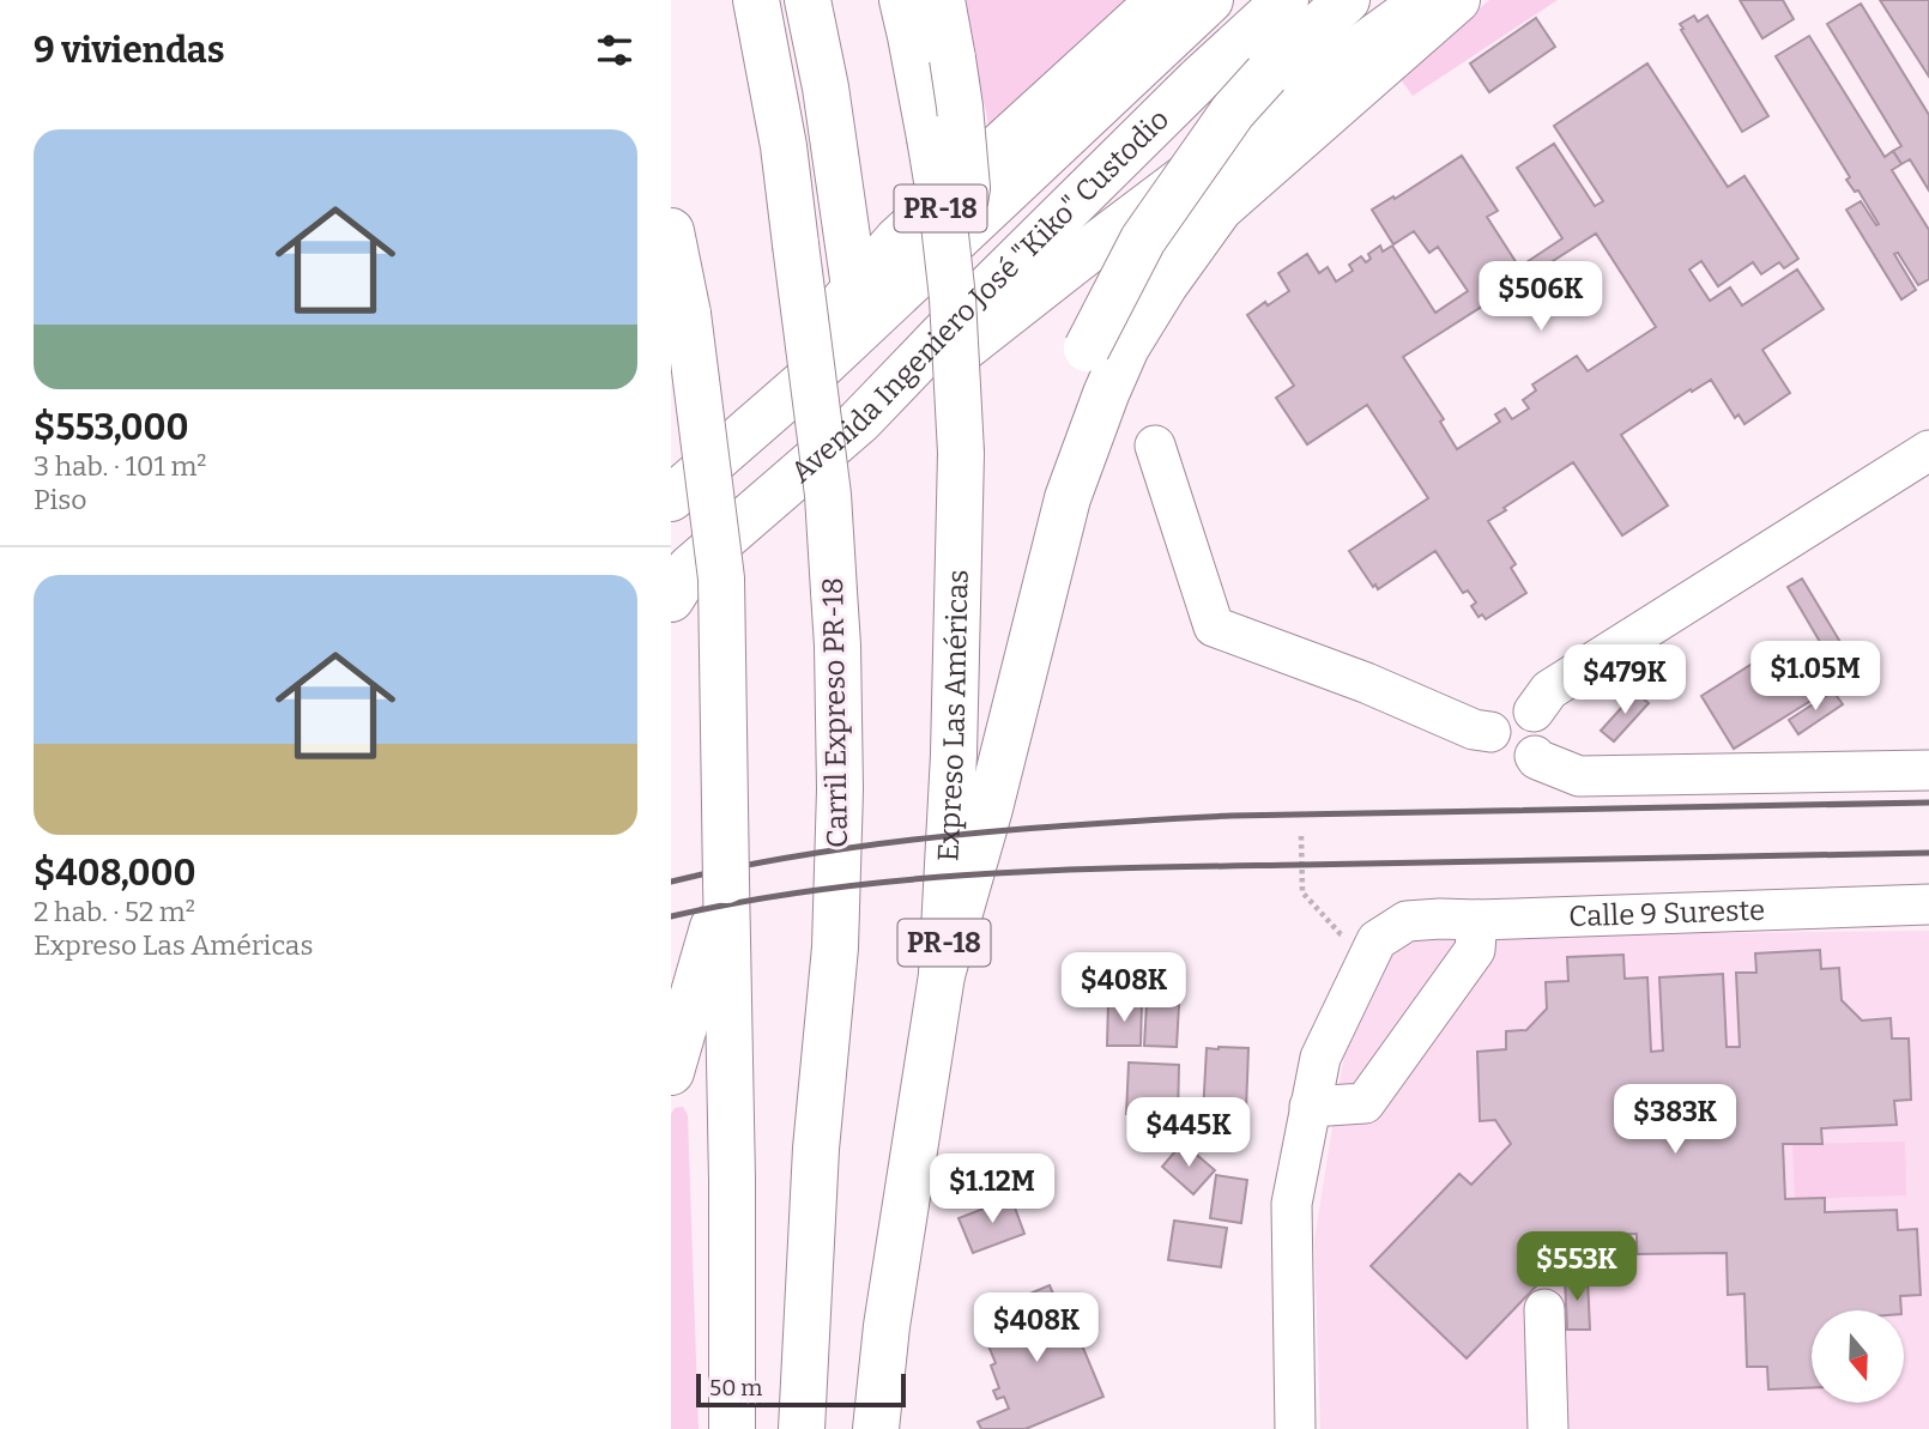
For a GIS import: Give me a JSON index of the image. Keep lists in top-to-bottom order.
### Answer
{
  "streets": {
    "main road": [
      "PR-18",
      "Avenida Ingeniero José \"Kiko\" Custodio",
      "Carril Expreso PR-18",
      "Expreso Las Américas"
    ],
    "street": ["Calle 9 Sureste"]
  },
  "scale_bar": "50 m",
  "north": "bottom",
  "page": {
    "heading": "9 viviendas",
    "list": [
      {
        "name": "$553,000",
        "note": "3 hab. · 101 m² · Piso"
      },
      {
        "name": "$408,000",
        "note": "2 hab. · 52 m² · Expreso Las Américas"
      }
    ],
    "price": [
      "$506K",
      "$1.05M",
      "$479K",
      "$408K",
      "$383K",
      "$445K",
      "$1.12M",
      "$553K",
      "$408K"
    ],
    "scale": "50 m"
  }
}
